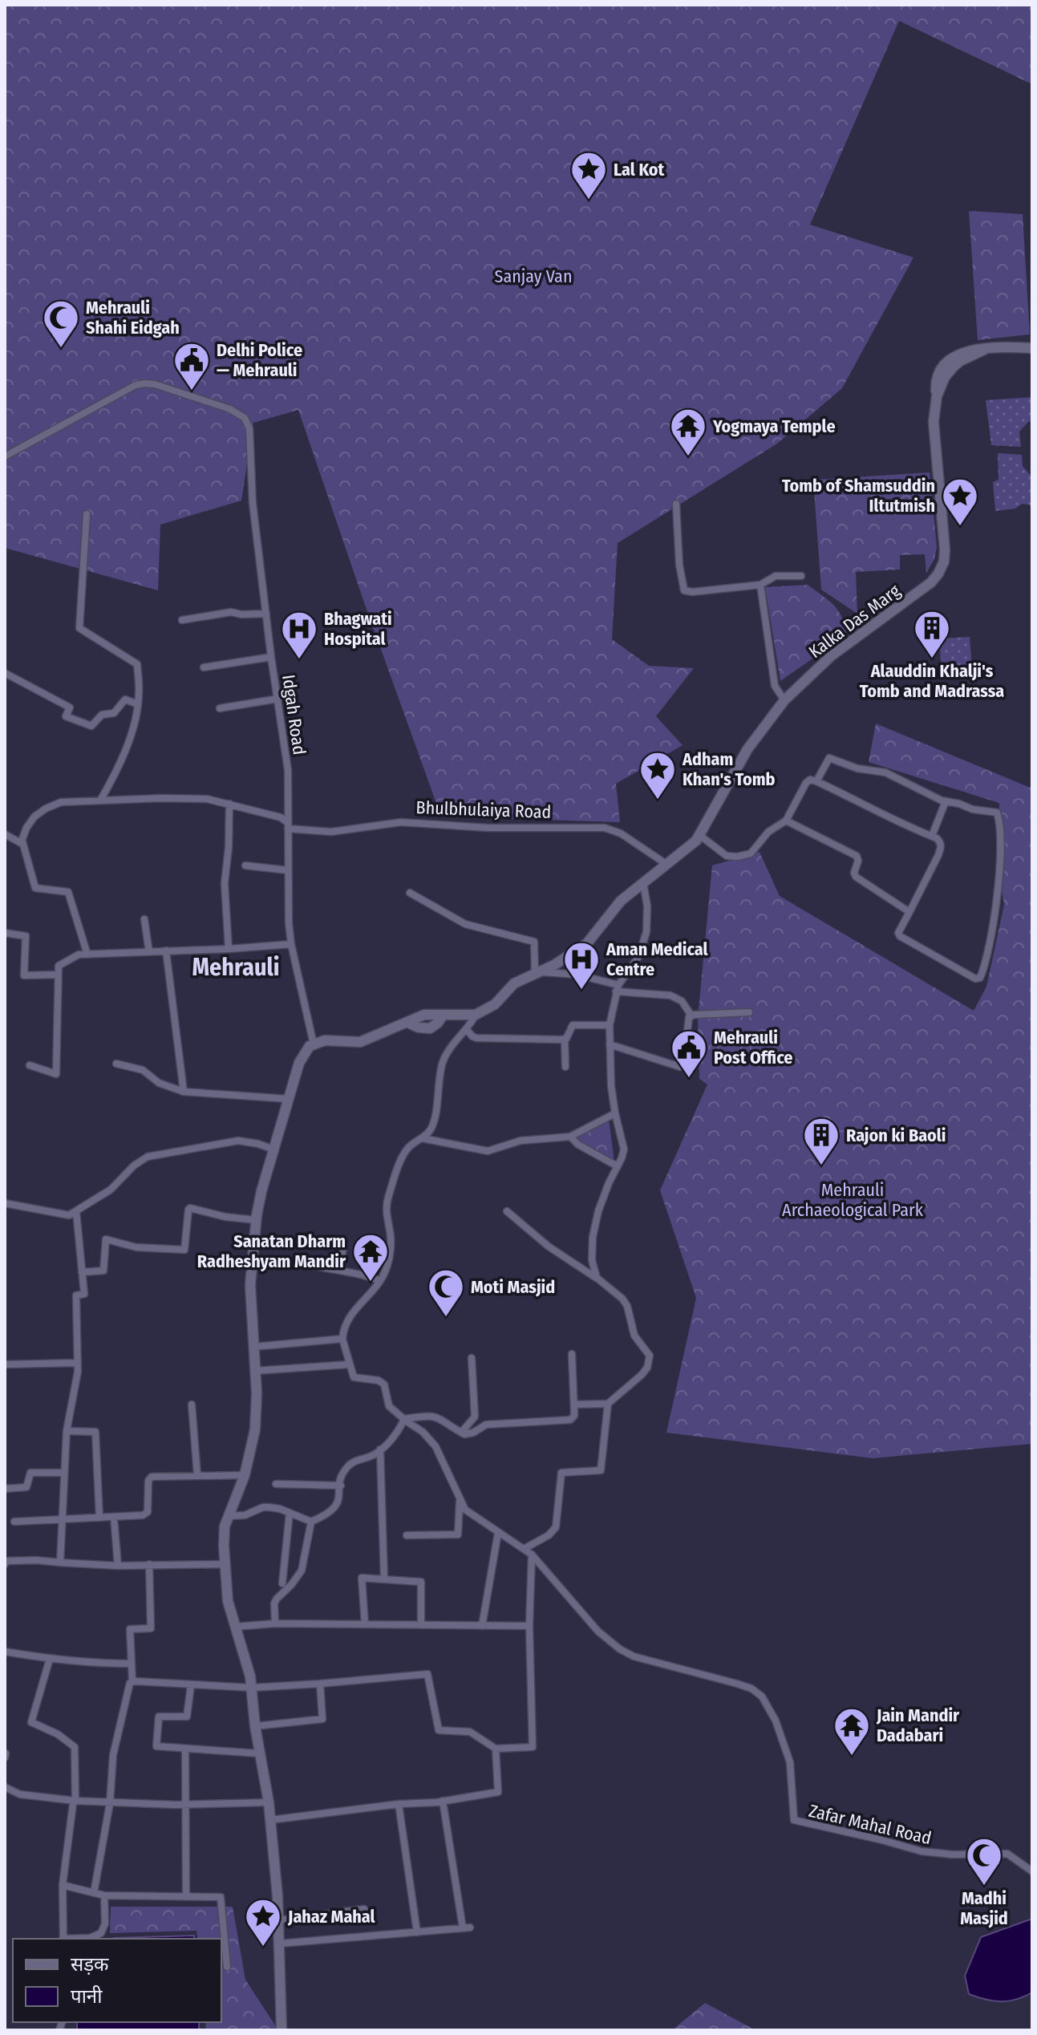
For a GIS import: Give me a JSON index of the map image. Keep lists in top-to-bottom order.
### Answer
{
  "streets": {
    "street": [
      "Kalka Das Marg",
      "Idgah Road",
      "Bhulbhulaiya Road",
      "Zafar Mahal Road"
    ]
  },
  "crossings": [
    ["Kalka Das Marg", "Bhulbhulaiya Road"],
    ["Idgah Road", "Bhulbhulaiya Road"]
  ],
  "districts": ["Mehrauli"],
  "parks": ["Sanjay Van", "Mehrauli Archaeological Park"],
  "places": {
    "place": [
      "Lal Kot",
      "Tomb of Shamsuddin Iltutmish",
      "Adham Khan's Tomb",
      "Jahaz Mahal"
    ],
    "mosque": ["Mehrauli Shahi Eidgah", "Moti Masjid", "Madhi Masjid"],
    "public building": ["Delhi Police — Mehrauli", "Mehrauli Post Office"],
    "temple": ["Yogmaya Temple", "Sanatan Dharm Radheshyam Mandir", "Jain Mandir Dadabari"],
    "building": ["Alauddin Khalji's Tomb and Madrassa", "Rajon ki Baoli"],
    "hospital": ["Bhagwati Hospital", "Aman Medical Centre"]
  },
  "legend": ["सड़क", "पानी"]
}
